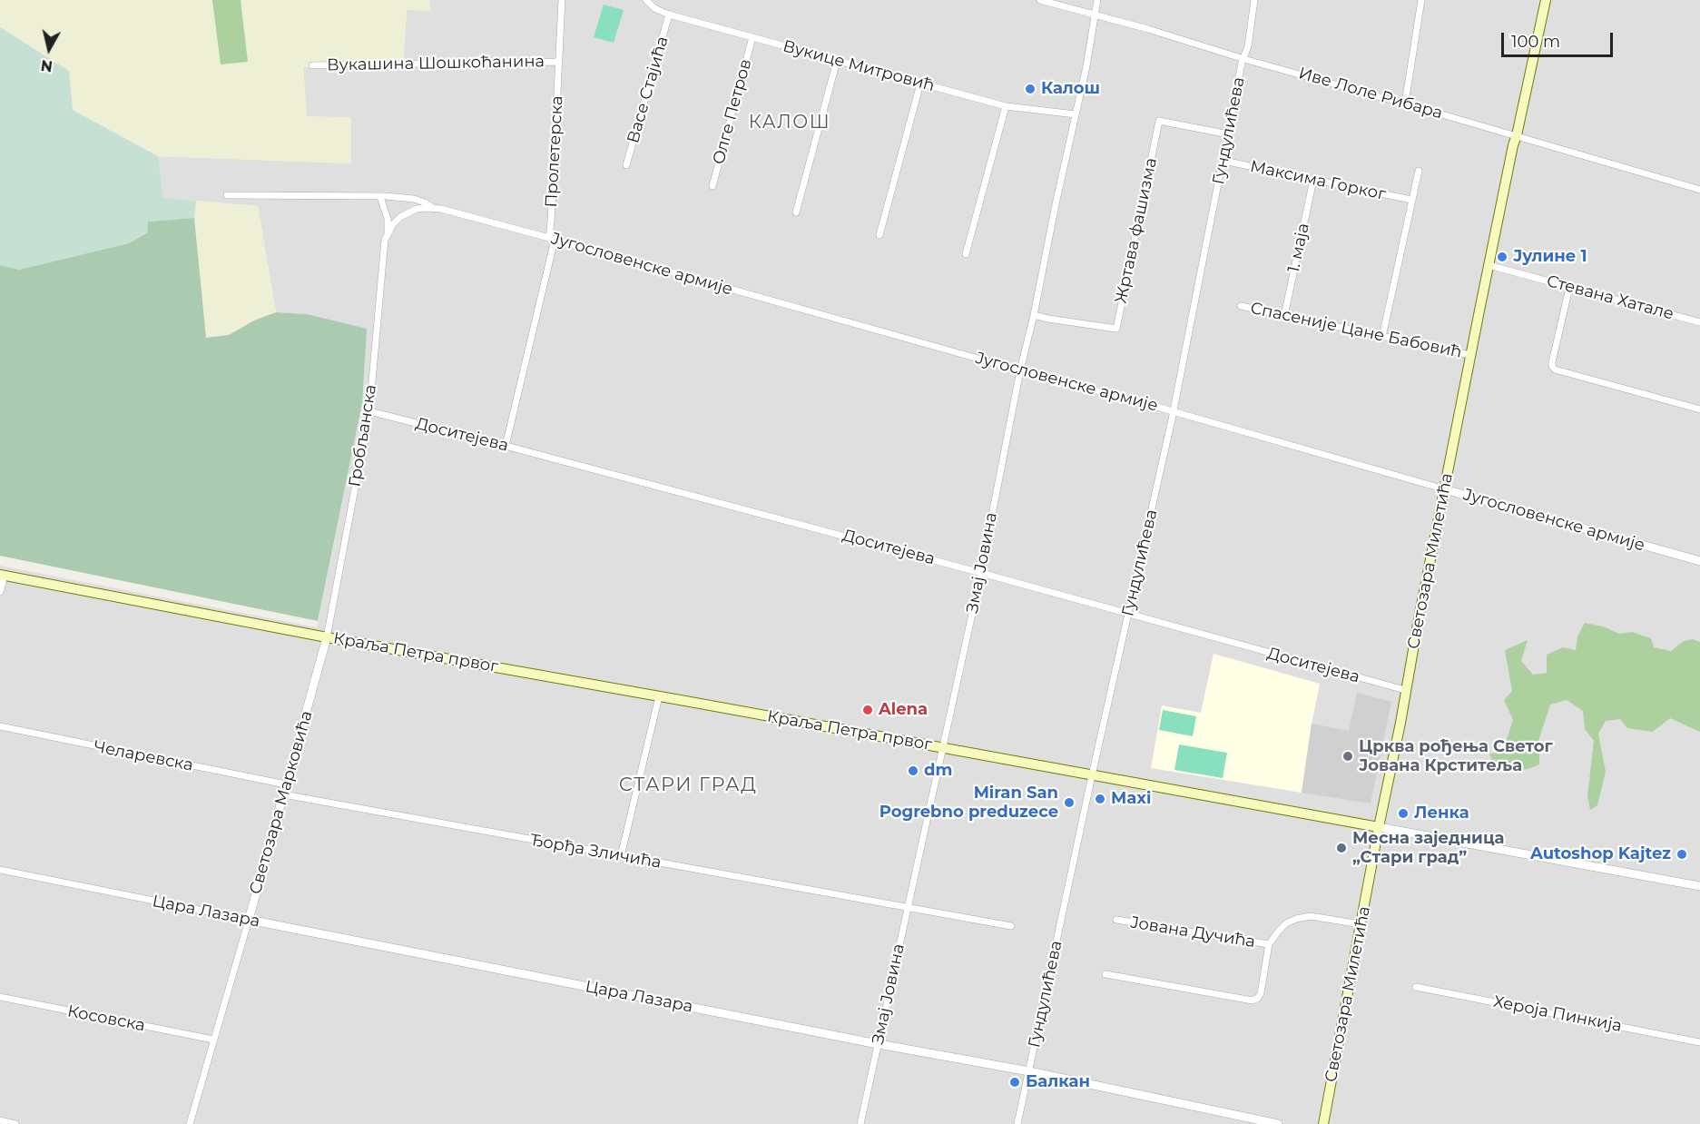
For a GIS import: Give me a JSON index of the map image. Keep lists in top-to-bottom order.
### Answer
{
  "streets": {
    "main road": ["Светозара Милетића", "Краља Петра првог"],
    "street": [
      "Вукашина Шошкоћанина",
      "Вукице Митровић",
      "Васе Стајића",
      "Иве Лоле Рибара",
      "Олге Петров",
      "Гундулићева",
      "Пролетерска",
      "Максима Горког",
      "Жртава фашизма",
      "1. маја",
      "Југословенске армије",
      "Стевана Хатале",
      "Спасеније Цане Бабовић",
      "Доситејева",
      "Гробљанска",
      "Змај Јовина",
      "Челаревска",
      "Светозара Марковића",
      "Ђорђа Зличића",
      "Цара Лазара",
      "Јована Дучића",
      "Хероја Пинкија",
      "Косовска"
    ]
  },
  "crossings": [
    ["Вукашина Шошкоћанина", "Пролетерска"],
    ["Вукице Митровић", "Васе Стајића"],
    ["Вукице Митровић", "Олге Петров"],
    ["Вукице Митровић", "Змај Јовина"],
    ["Иве Лоле Рибара", "Гундулићева"],
    ["Иве Лоле Рибара", "Светозара Милетића"],
    ["Иве Лоле Рибара", "Змај Јовина"],
    ["Гундулићева", "Максима Горког"],
    ["Гундулићева", "Жртава фашизма"],
    ["Гундулићева", "Југословенске армије"],
    ["Гундулићева", "Доситејева"],
    ["Гундулићева", "Краља Петра првог"],
    ["Гундулићева", "Цара Лазара"],
    ["Пролетерска", "Југословенске армије"],
    ["Пролетерска", "Доситејева"],
    ["Максима Горког", "1. маја"],
    ["Жртава фашизма", "Змај Јовина"],
    ["1. маја", "Спасеније Цане Бабовић"],
    ["Југословенске армије", "Гробљанска"],
    ["Југословенске армије", "Светозара Милетића"],
    ["Југословенске армије", "Змај Јовина"],
    ["Стевана Хатале", "Светозара Милетића"],
    ["Спасеније Цане Бабовић", "Светозара Милетића"],
    ["Доситејева", "Гробљанска"],
    ["Доситејева", "Светозара Милетића"],
    ["Доситејева", "Змај Јовина"],
    ["Гробљанска", "Краља Петра првог"],
    ["Гробљанска", "Светозара Марковића"],
    ["Светозара Милетића", "Краља Петра првог"],
    ["Змај Јовина", "Краља Петра првог"],
    ["Змај Јовина", "Ђорђа Зличића"],
    ["Змај Јовина", "Цара Лазара"],
    ["Краља Петра првог", "Светозара Марковића"],
    ["Челаревска", "Светозара Марковића"],
    ["Светозара Марковића", "Ђорђа Зличића"],
    ["Светозара Марковића", "Цара Лазара"],
    ["Светозара Марковића", "Косовска"]
  ],
  "districts": ["КАЛОШ", "СТАРИ ГРАД"],
  "places": [
    "Калош",
    "Јулине 1",
    "Alena",
    "Црква рођења Светог Јована Крститеља",
    "dm",
    "Maxi",
    "Miran San Pogrebno preduzece",
    "Ленка",
    "Месна заједница „Стари град”",
    "Autoshop Kajtez",
    "Балкан"
  ],
  "scale_bar": "100 m",
  "north": "bottom"
}
